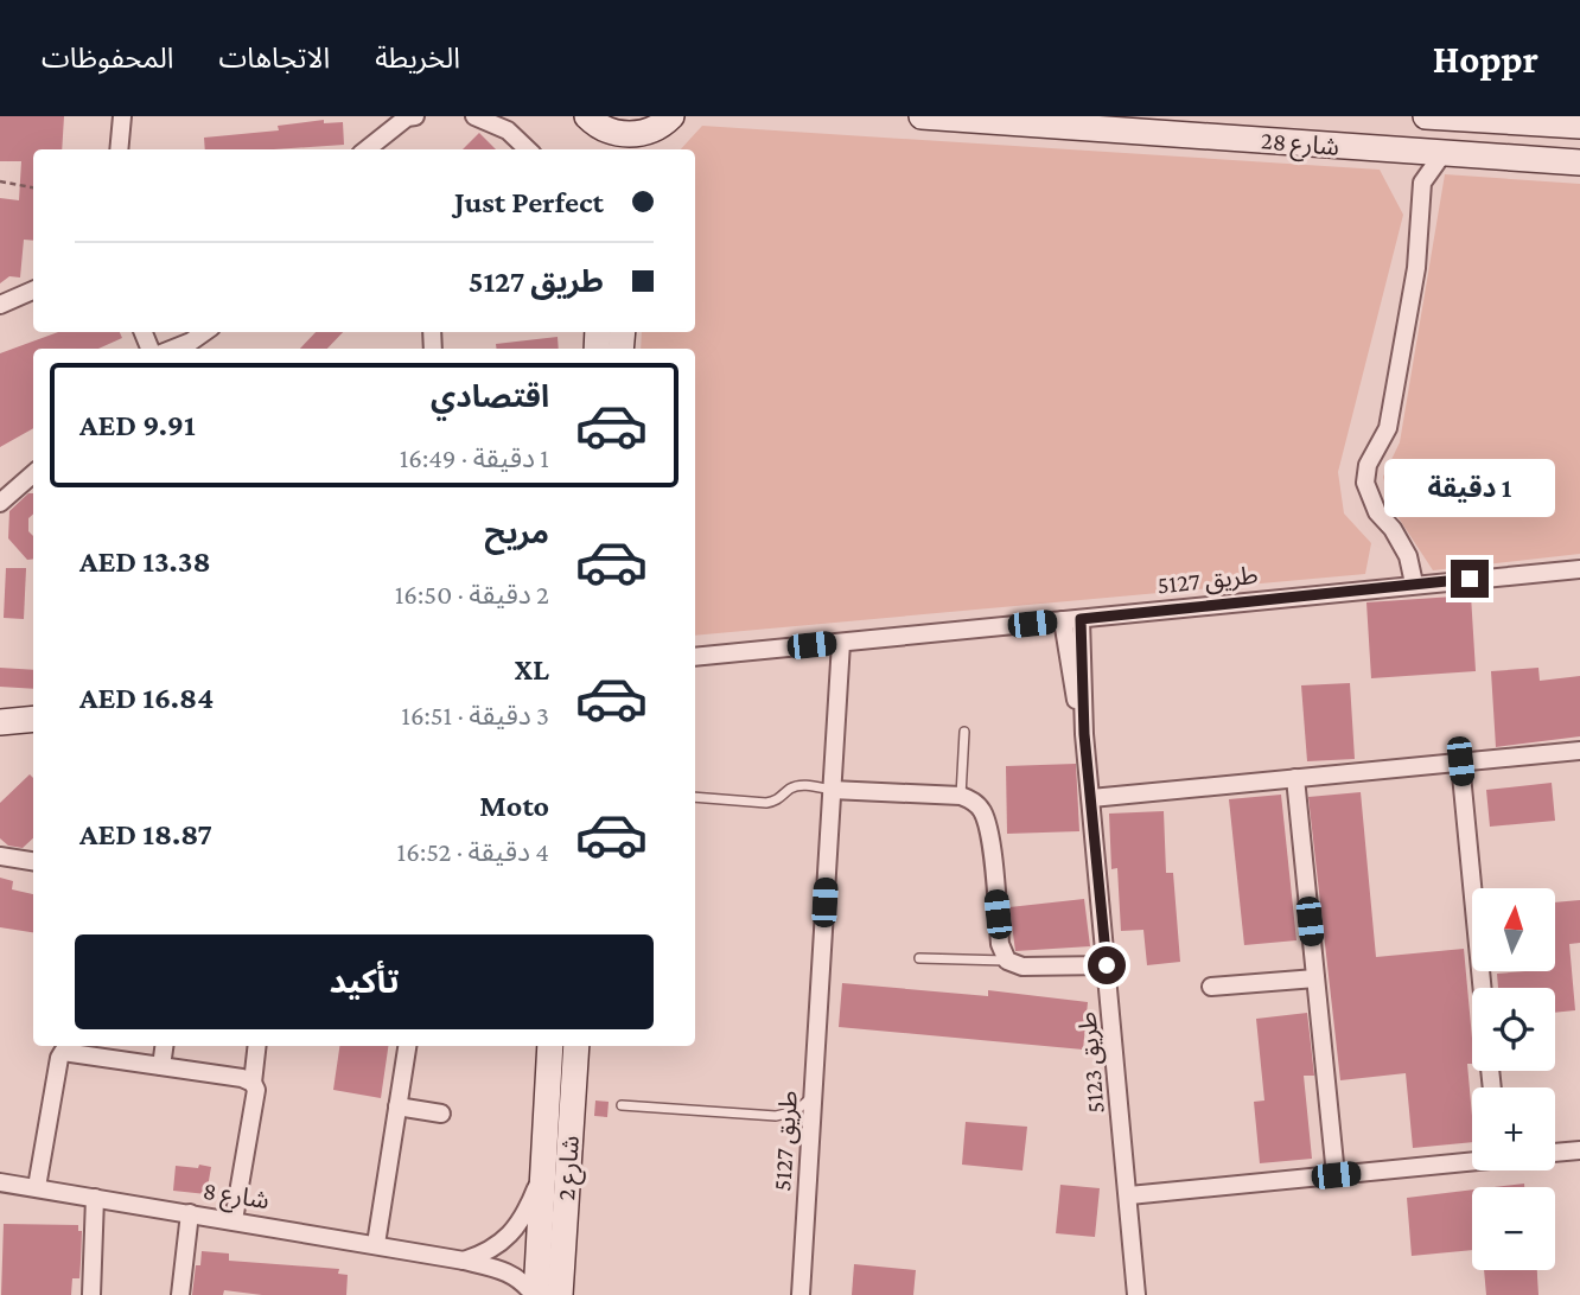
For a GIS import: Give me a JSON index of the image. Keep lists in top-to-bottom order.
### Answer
{
  "streets": {
    "main road": ["شارع 28", "شارع 2"],
    "street": ["طريق 5127", "طريق 5123", "شارع 8"]
  },
  "crossings": [
    ["طريق 5127", "طريق 5123"],
    ["شارع 2", "شارع 8"]
  ],
  "north": "top",
  "page": {
    "header": "Hoppr",
    "nav": ["الخريطة", "الاتجاهات", "المحفوظات"],
    "banner": ["Just Perfect", "طريق 5127"],
    "list": [
      {
        "name": "اقتصادي",
        "note": "1 دقيقة · 16:49",
        "value": "AED 9.91"
      },
      {
        "name": "مريح",
        "note": "2 دقيقة · 16:50",
        "value": "AED 13.38"
      },
      {
        "name": "XL",
        "note": "3 دقيقة · 16:51",
        "value": "AED 16.84"
      },
      {
        "name": "Moto",
        "note": "4 دقيقة · 16:52",
        "value": "AED 18.87"
      }
    ],
    "bubble": "1 دقيقة",
    "map_buttons": ["+", "−"],
    "buttons": "تأكيد"
  }
}
